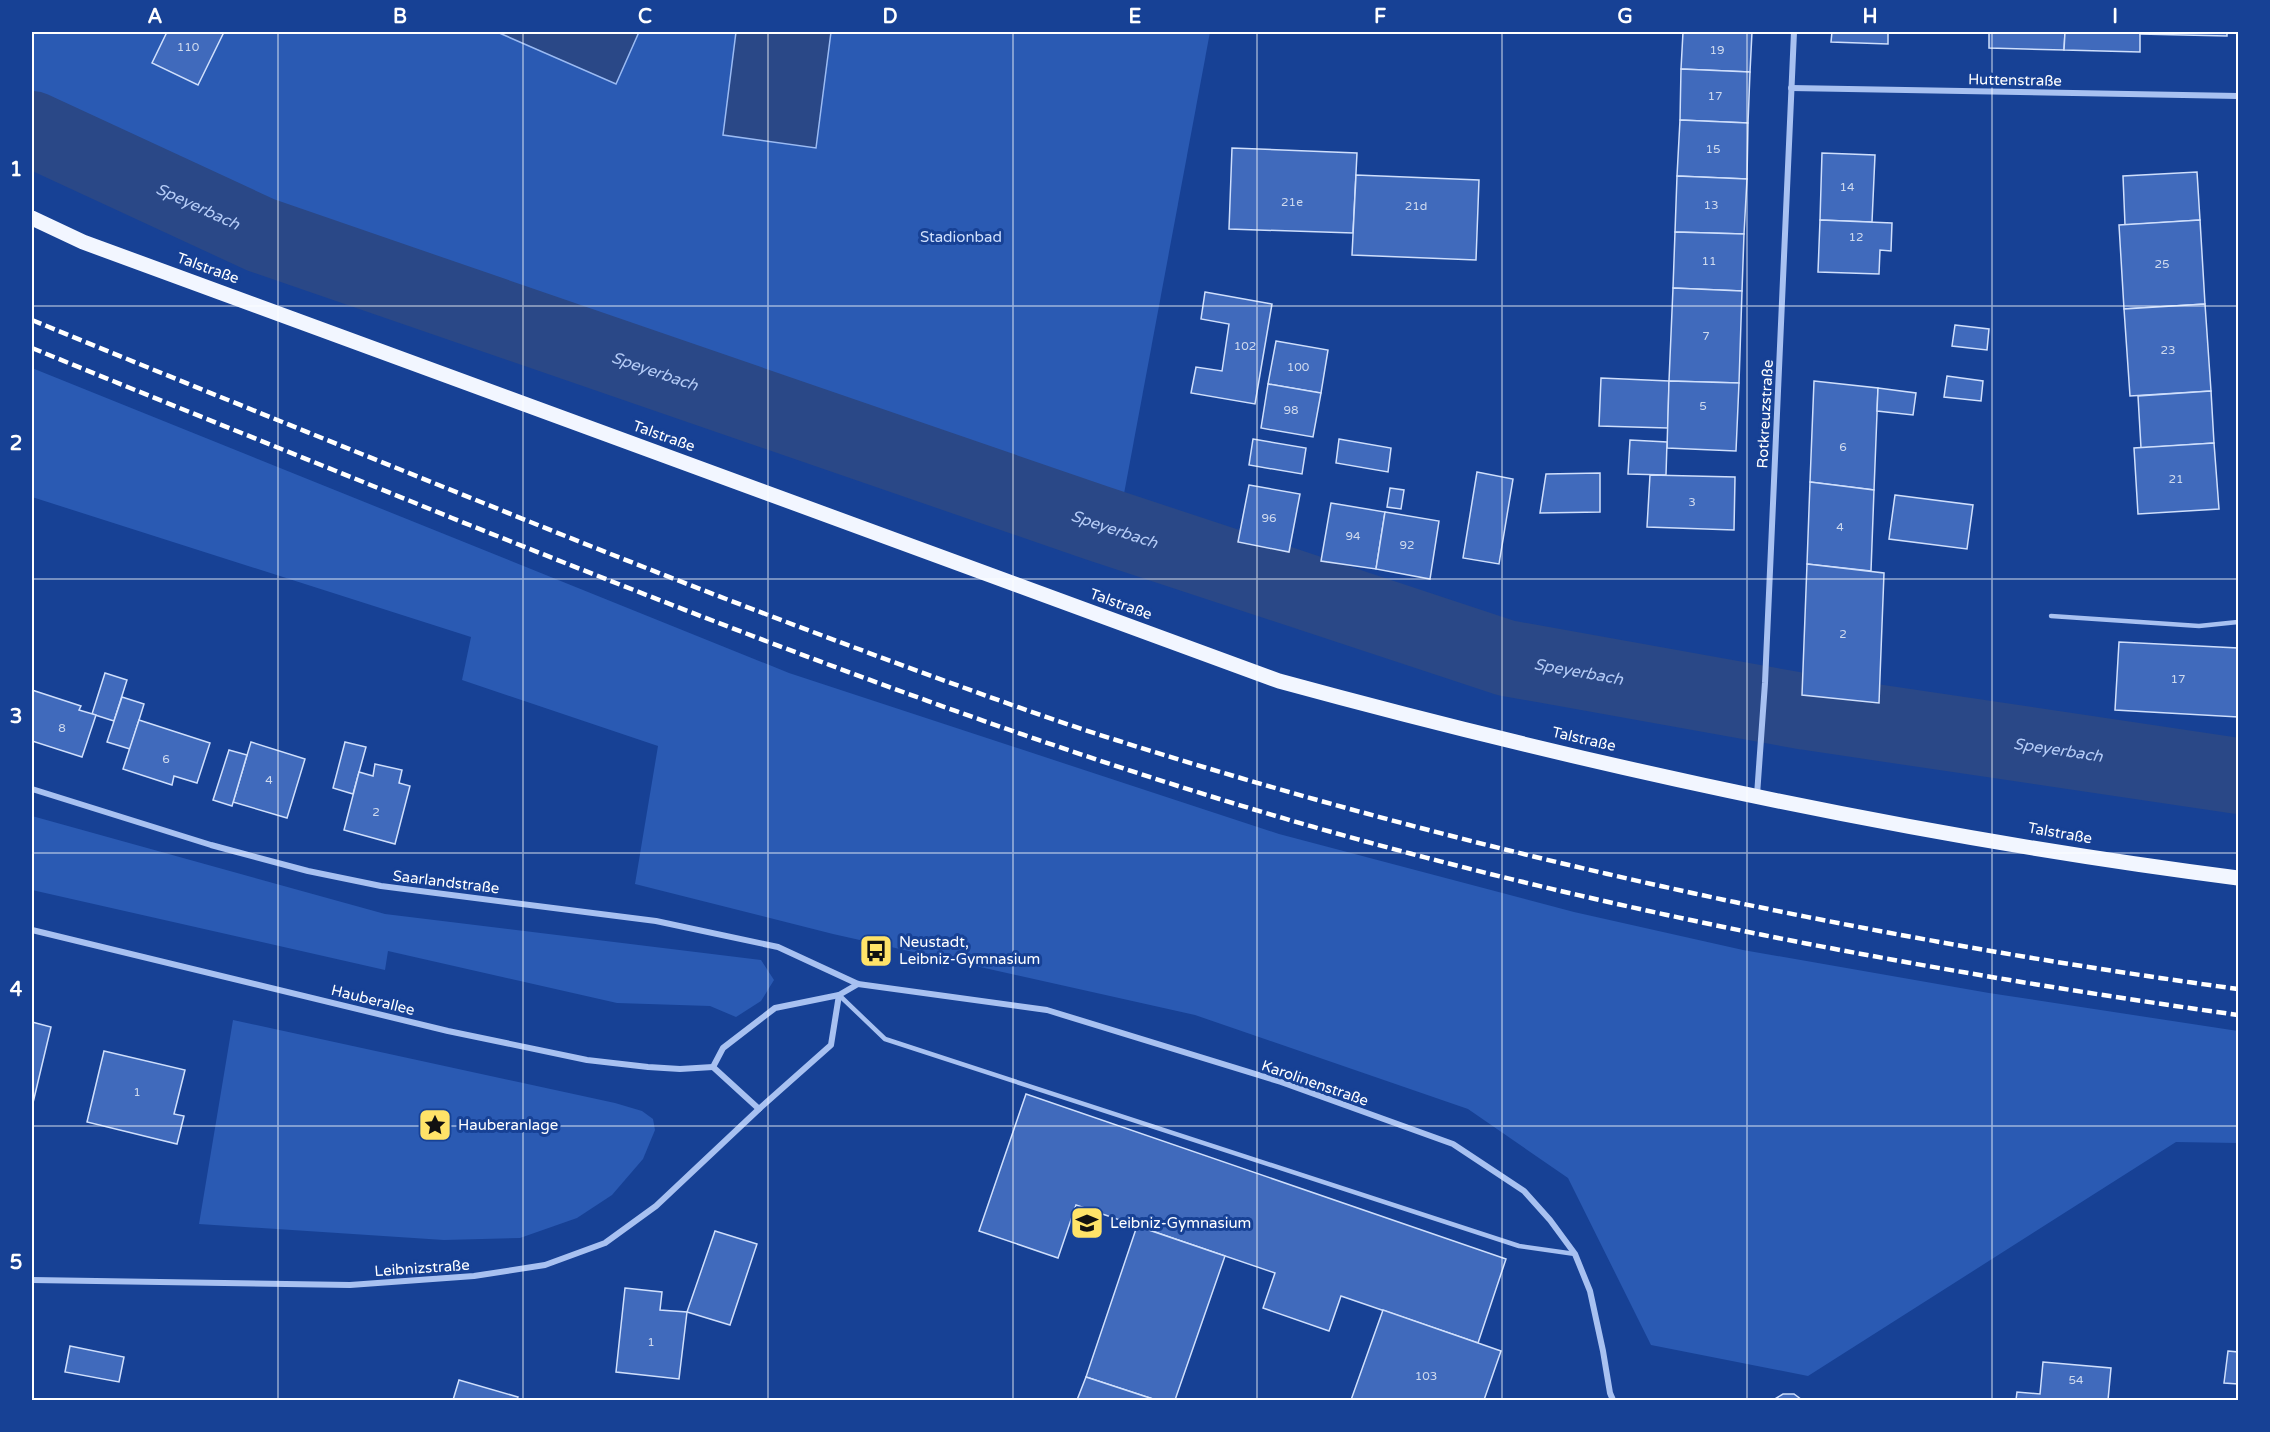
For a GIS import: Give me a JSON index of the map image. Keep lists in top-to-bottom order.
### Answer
{
  "streets": {
    "main road": ["Talstraße"],
    "street": [
      "Huttenstraße",
      "Rotkreuzstraße",
      "Saarlandstraße",
      "Hauberallee",
      "Karolinenstraße",
      "Leibnizstraße"
    ]
  },
  "crossings": [
    ["Huttenstraße", "Rotkreuzstraße"],
    ["Talstraße", "Rotkreuzstraße"],
    ["Saarlandstraße", "Karolinenstraße"]
  ],
  "water": ["Speyerbach"],
  "parks": ["Stadionbad"],
  "places": {
    "bus stop": ["Neustadt, Leibniz-Gymnasium"],
    "place": ["Hauberanlage"],
    "school or university": ["Leibniz-Gymnasium"]
  },
  "house_numbers": [
    "110",
    "19",
    "17",
    "15",
    "14",
    "21e",
    "13",
    "21d",
    "12",
    "11",
    "25",
    "7",
    "102",
    "23",
    "100",
    "5",
    "98",
    "6",
    "21",
    "3",
    "96",
    "4",
    "94",
    "92",
    "2",
    "17",
    "8",
    "6",
    "4",
    "2",
    "1",
    "1",
    "103",
    "54"
  ],
  "grid": {
    "columns": [
      "A",
      "B",
      "C",
      "D",
      "E",
      "F",
      "G",
      "H",
      "I"
    ],
    "rows": [
      "1",
      "2",
      "3",
      "4",
      "5"
    ]
  }
}
